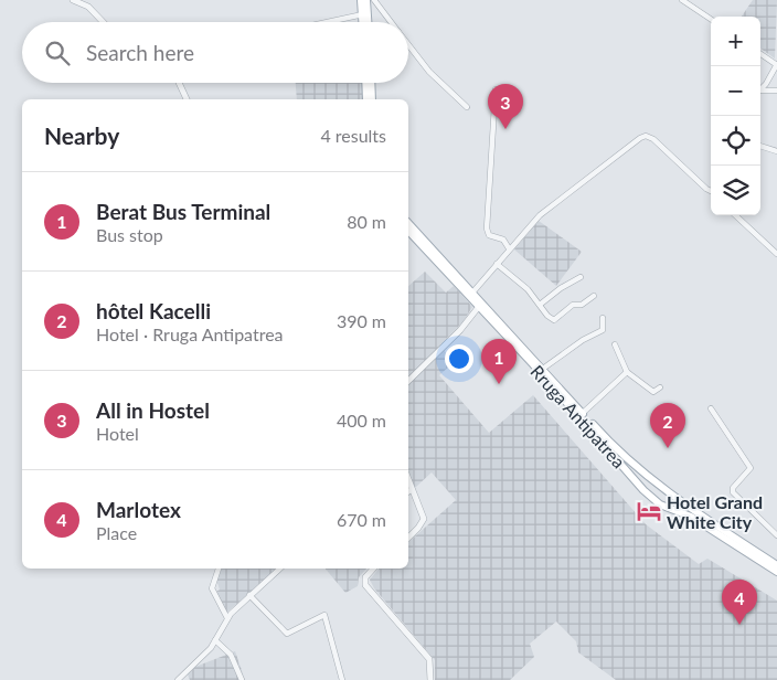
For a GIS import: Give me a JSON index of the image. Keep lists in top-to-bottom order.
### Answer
{
  "streets": {
    "main road": ["Rruga Antipatrea"]
  },
  "places": {
    "hotel": ["Hotel Grand White City"]
  },
  "page": {
    "map_buttons": ["+", "−"],
    "search": "Search here",
    "pins": [
      "3",
      "1",
      "2",
      "4"
    ],
    "heading": ["Nearby", "4 results"],
    "list": [
      {
        "mark": "1",
        "name": "Berat Bus Terminal",
        "note": "Bus stop",
        "value": "80 m"
      },
      {
        "mark": "2",
        "name": "hôtel Kacelli",
        "note": "Hotel · Rruga Antipatrea",
        "value": "390 m"
      },
      {
        "mark": "3",
        "name": "All in Hostel",
        "note": "Hotel",
        "value": "400 m"
      },
      {
        "mark": "4",
        "name": "Marlotex",
        "note": "Place",
        "value": "670 m"
      }
    ]
  }
}
